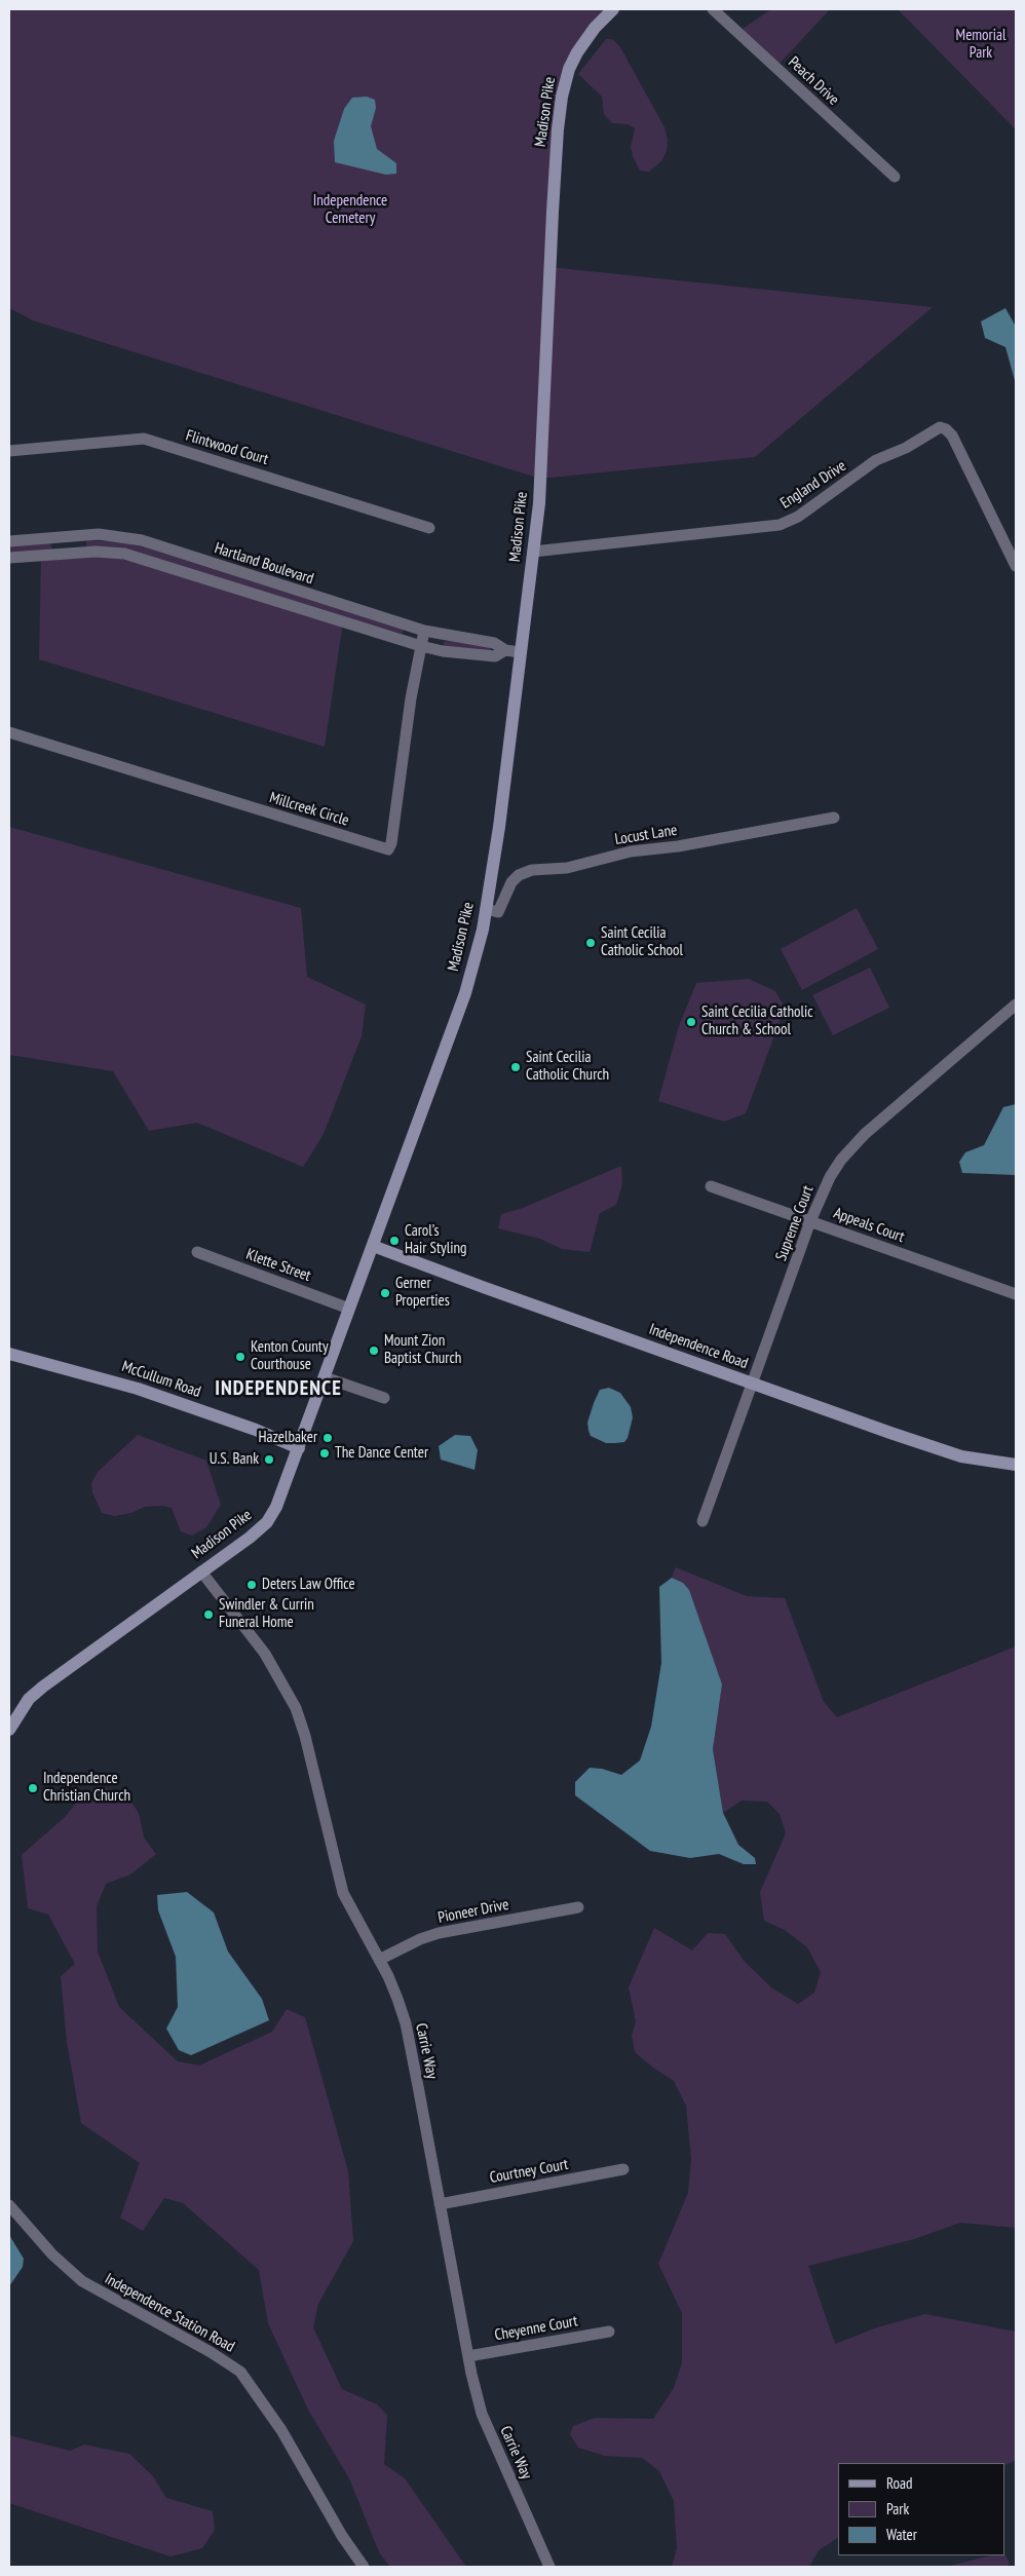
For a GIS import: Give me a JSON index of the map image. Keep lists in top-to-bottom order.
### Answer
{
  "streets": {
    "main road": ["Madison Pike", "Independence Road", "McCullum Road"],
    "street": [
      "Peach Drive",
      "Flintwood Court",
      "England Drive",
      "Hartland Boulevard",
      "Millcreek Circle",
      "Locust Lane",
      "Supreme Court",
      "Appeals Court",
      "Klette Street",
      "Pioneer Drive",
      "Carrie Way",
      "Courtney Court",
      "Independence Station Road",
      "Cheyenne Court"
    ]
  },
  "crossings": [
    ["Madison Pike", "England Drive"],
    ["Madison Pike", "Hartland Boulevard"],
    ["Madison Pike", "Locust Lane"],
    ["Madison Pike", "Klette Street"],
    ["Madison Pike", "Independence Road"],
    ["Madison Pike", "McCullum Road"],
    ["Madison Pike", "Carrie Way"],
    ["Hartland Boulevard", "Millcreek Circle"],
    ["Supreme Court", "Appeals Court"],
    ["Supreme Court", "Independence Road"],
    ["Pioneer Drive", "Carrie Way"],
    ["Carrie Way", "Courtney Court"],
    ["Carrie Way", "Cheyenne Court"]
  ],
  "districts": ["INDEPENDENCE"],
  "parks": ["Memorial Park", "Independence Cemetery"],
  "places": [
    "Saint Cecilia Catholic School",
    "Saint Cecilia Catholic Church & School",
    "Saint Cecilia Catholic Church",
    "Carol’s Hair Styling",
    "Gerner Properties",
    "Mount Zion Baptist Church",
    "Kenton County Courthouse",
    "Hazelbaker",
    "The Dance Center",
    "U.S. Bank",
    "Deters Law Office",
    "Swindler & Currin Funeral Home",
    "Independence Christian Church"
  ],
  "legend": ["Road", "Park", "Water"]
}
